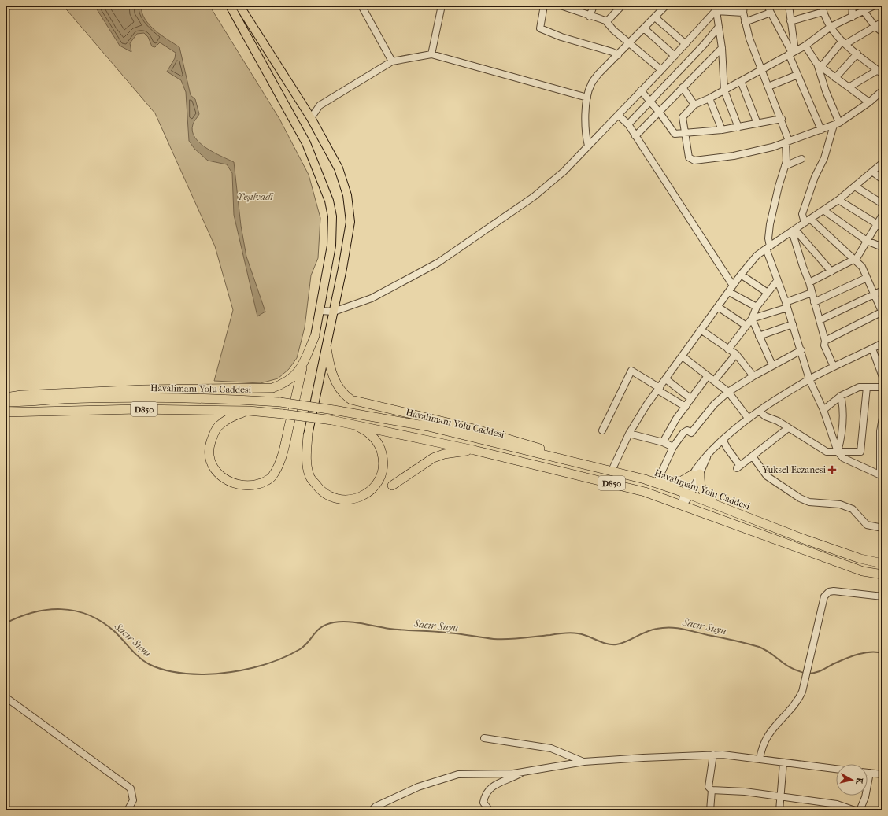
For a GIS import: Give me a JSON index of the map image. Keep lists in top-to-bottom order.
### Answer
{
  "streets": {
    "highway": ["Havalimanı Yolu Caddesi", "D850"]
  },
  "water": ["Sacır Suyu"],
  "parks": ["Yeşilvadi"],
  "places": {
    "health": ["Yuksel Eczanesi"]
  },
  "north": "right"
}
